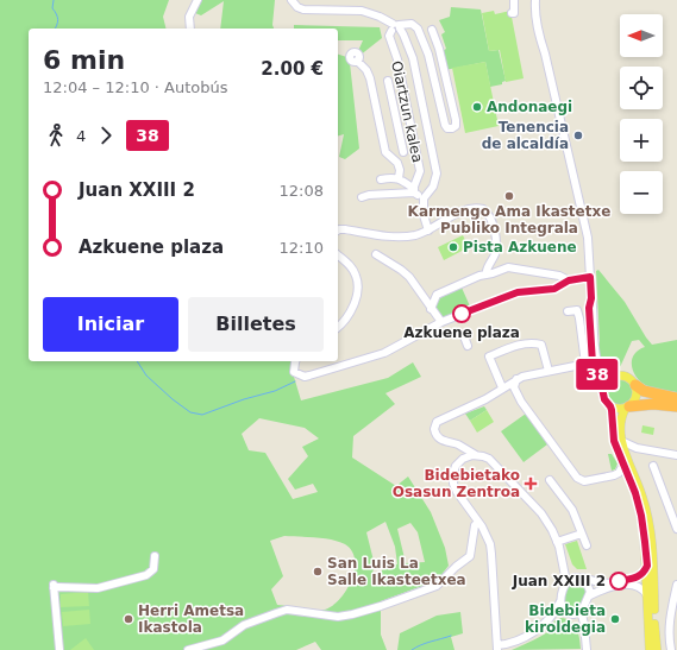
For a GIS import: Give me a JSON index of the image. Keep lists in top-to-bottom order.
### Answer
{
  "streets": {
    "street": ["Oiartzun kalea"]
  },
  "places": {
    "other": [
      "Andonaegi",
      "Tenencia de alcaldía",
      "Karmengo Ama Ikastetxe Publiko Integrala",
      "Pista Azkuene",
      "Azkuene plaza",
      "San Luis La Salle Ikasteetxea",
      "Juan XXIII 2",
      "Herri Ametsa Ikastola",
      "Bidebieta kiroldegia"
    ],
    "health": ["Bidebietako Osasun Zentroa"]
  },
  "lines": ["bus line 38"],
  "north": "left",
  "page": {
    "on_map": "38",
    "map_buttons": ["+", "−"],
    "heading": ["6 min", "12:04 – 12:10 · Autobús", "2.00 €"],
    "legs": ["4", "38"],
    "list": [
      {
        "name": "Juan XXIII 2",
        "value": "12:08"
      },
      {
        "name": "Azkuene plaza",
        "value": "12:10"
      }
    ],
    "buttons": ["Iniciar", "Billetes"]
  }
}
